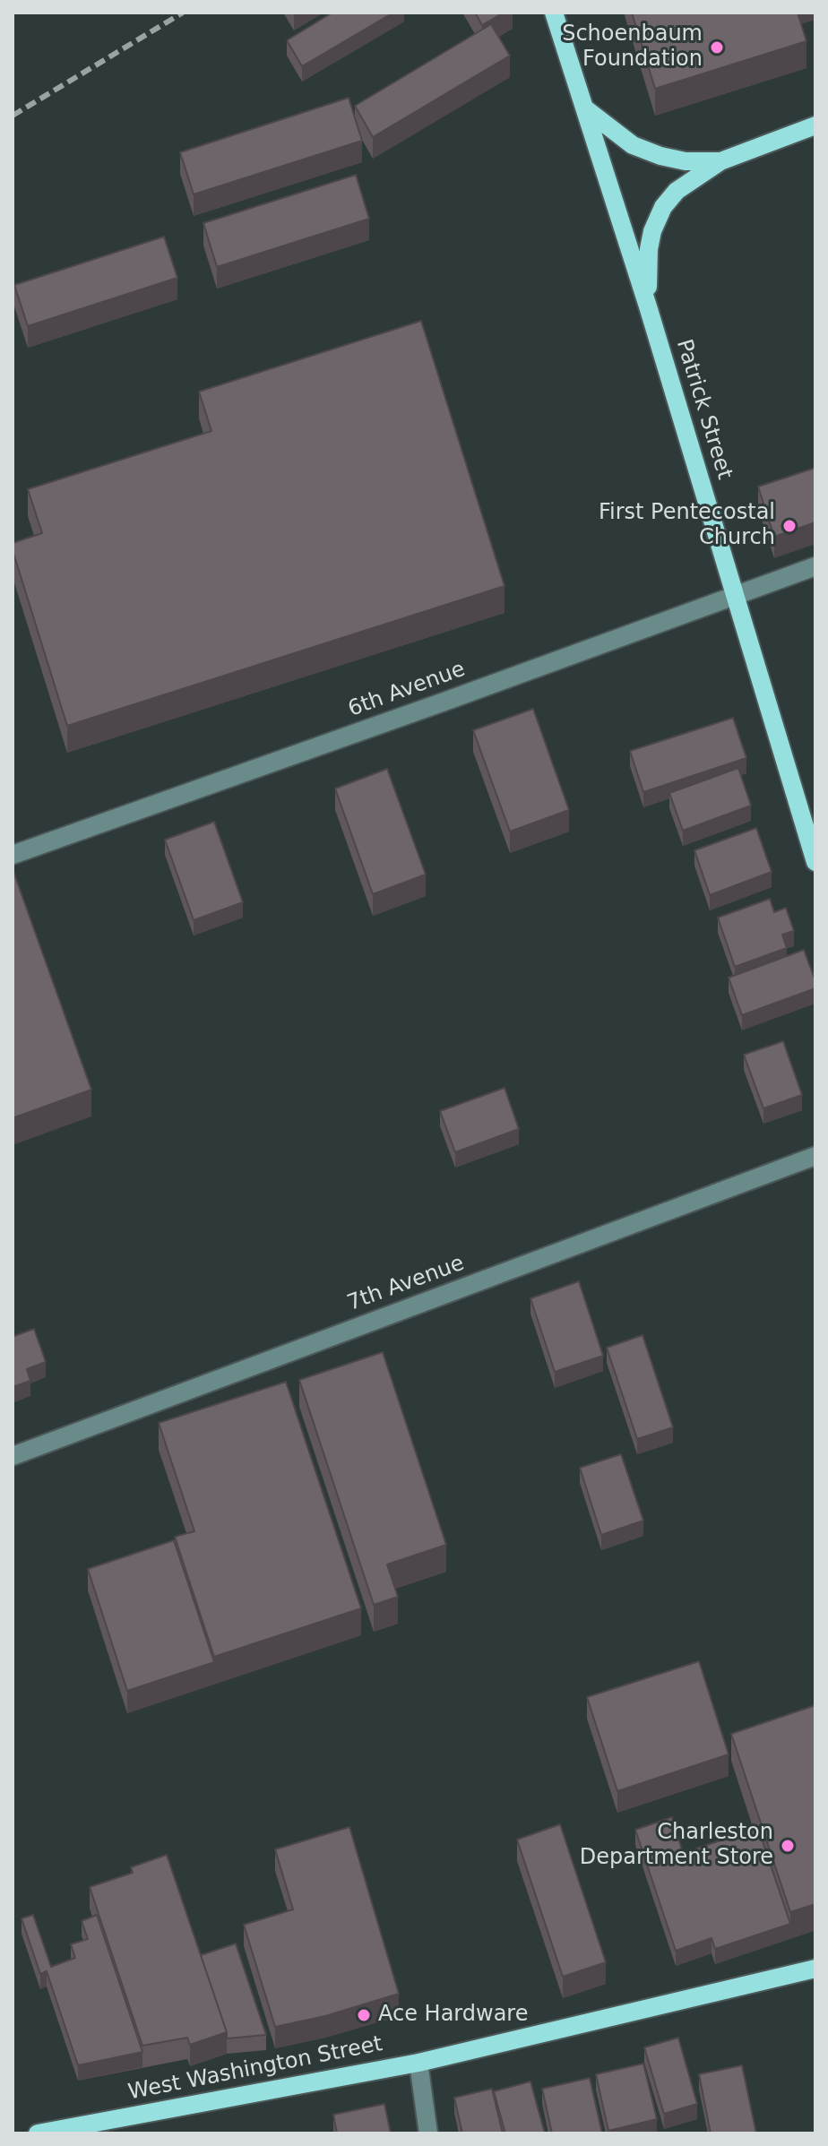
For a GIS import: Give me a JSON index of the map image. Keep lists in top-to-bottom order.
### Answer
{
  "streets": {
    "main road": ["Patrick Street", "West Washington Street"],
    "street": ["6th Avenue", "7th Avenue"]
  },
  "crossings": [
    ["Patrick Street", "6th Avenue"]
  ],
  "places": [
    "Schoenbaum Foundation",
    "First Pentecostal Church",
    "Charleston Department Store",
    "Ace Hardware"
  ]
}
